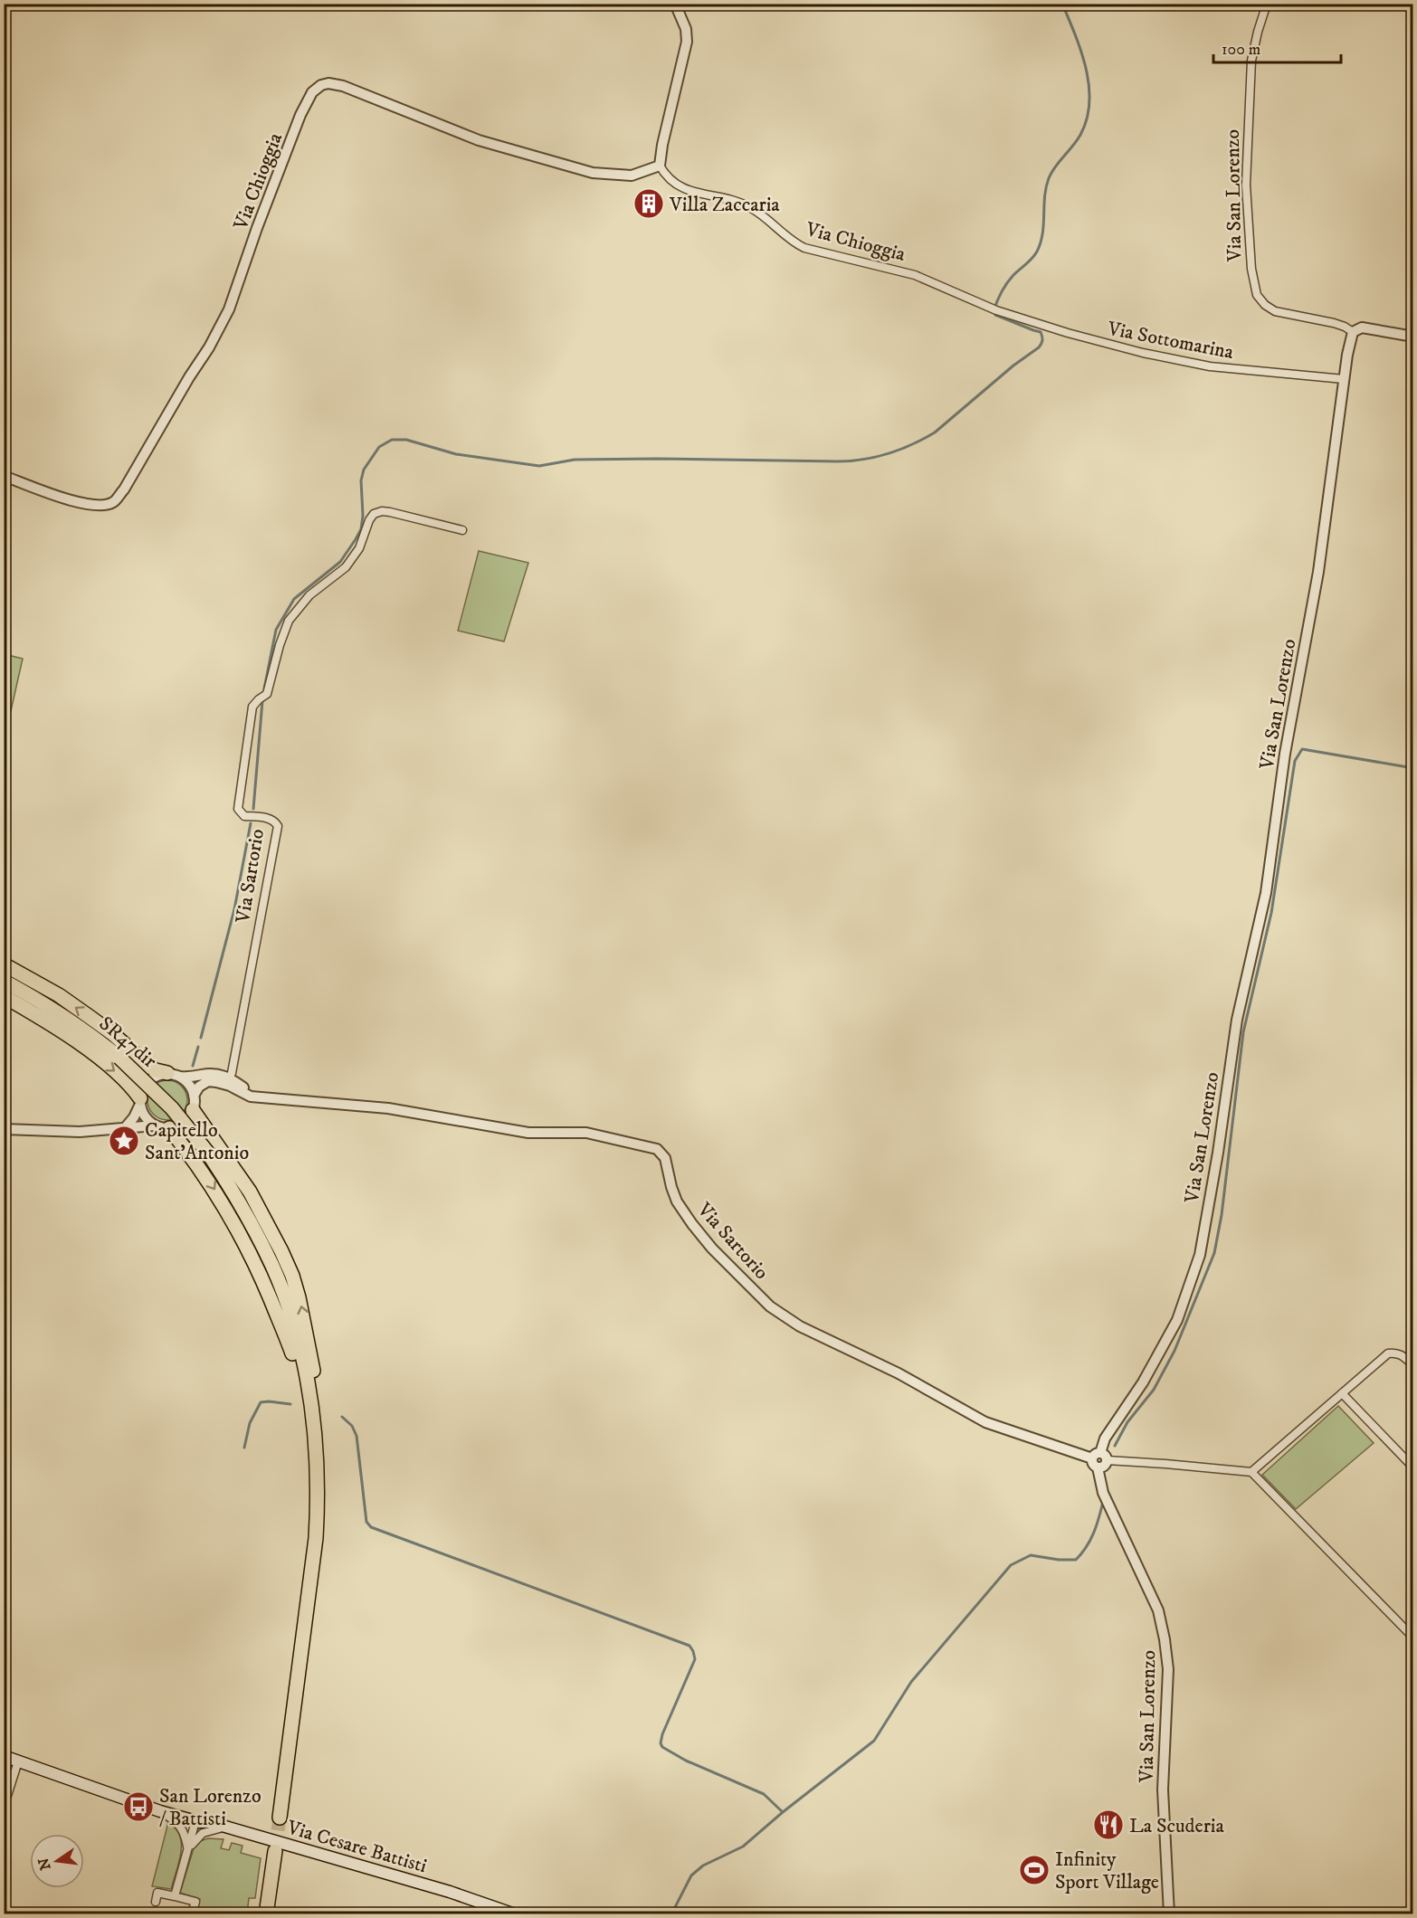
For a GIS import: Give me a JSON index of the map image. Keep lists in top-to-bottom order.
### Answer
{
  "streets": {
    "highway": ["SR47dir"],
    "main road": ["Via Cesare Battisti"],
    "street": [
      "Via Chioggia",
      "Via San Lorenzo",
      "Via Sottomarina",
      "Via Sartorio"
    ]
  },
  "crossings": [
    ["Via Chioggia", "Via Sottomarina"],
    ["Via San Lorenzo", "Via Sottomarina"],
    ["Via San Lorenzo", "Via Sartorio"]
  ],
  "places": {
    "building": ["Villa Zaccaria"],
    "place": ["Capitello Sant'Antonio"],
    "bus stop": ["San Lorenzo / Battisti"],
    "restaurant": ["La Scuderia"],
    "sports": ["Infinity Sport Village"]
  },
  "scale_bar": "100 m",
  "north": "left"
}
